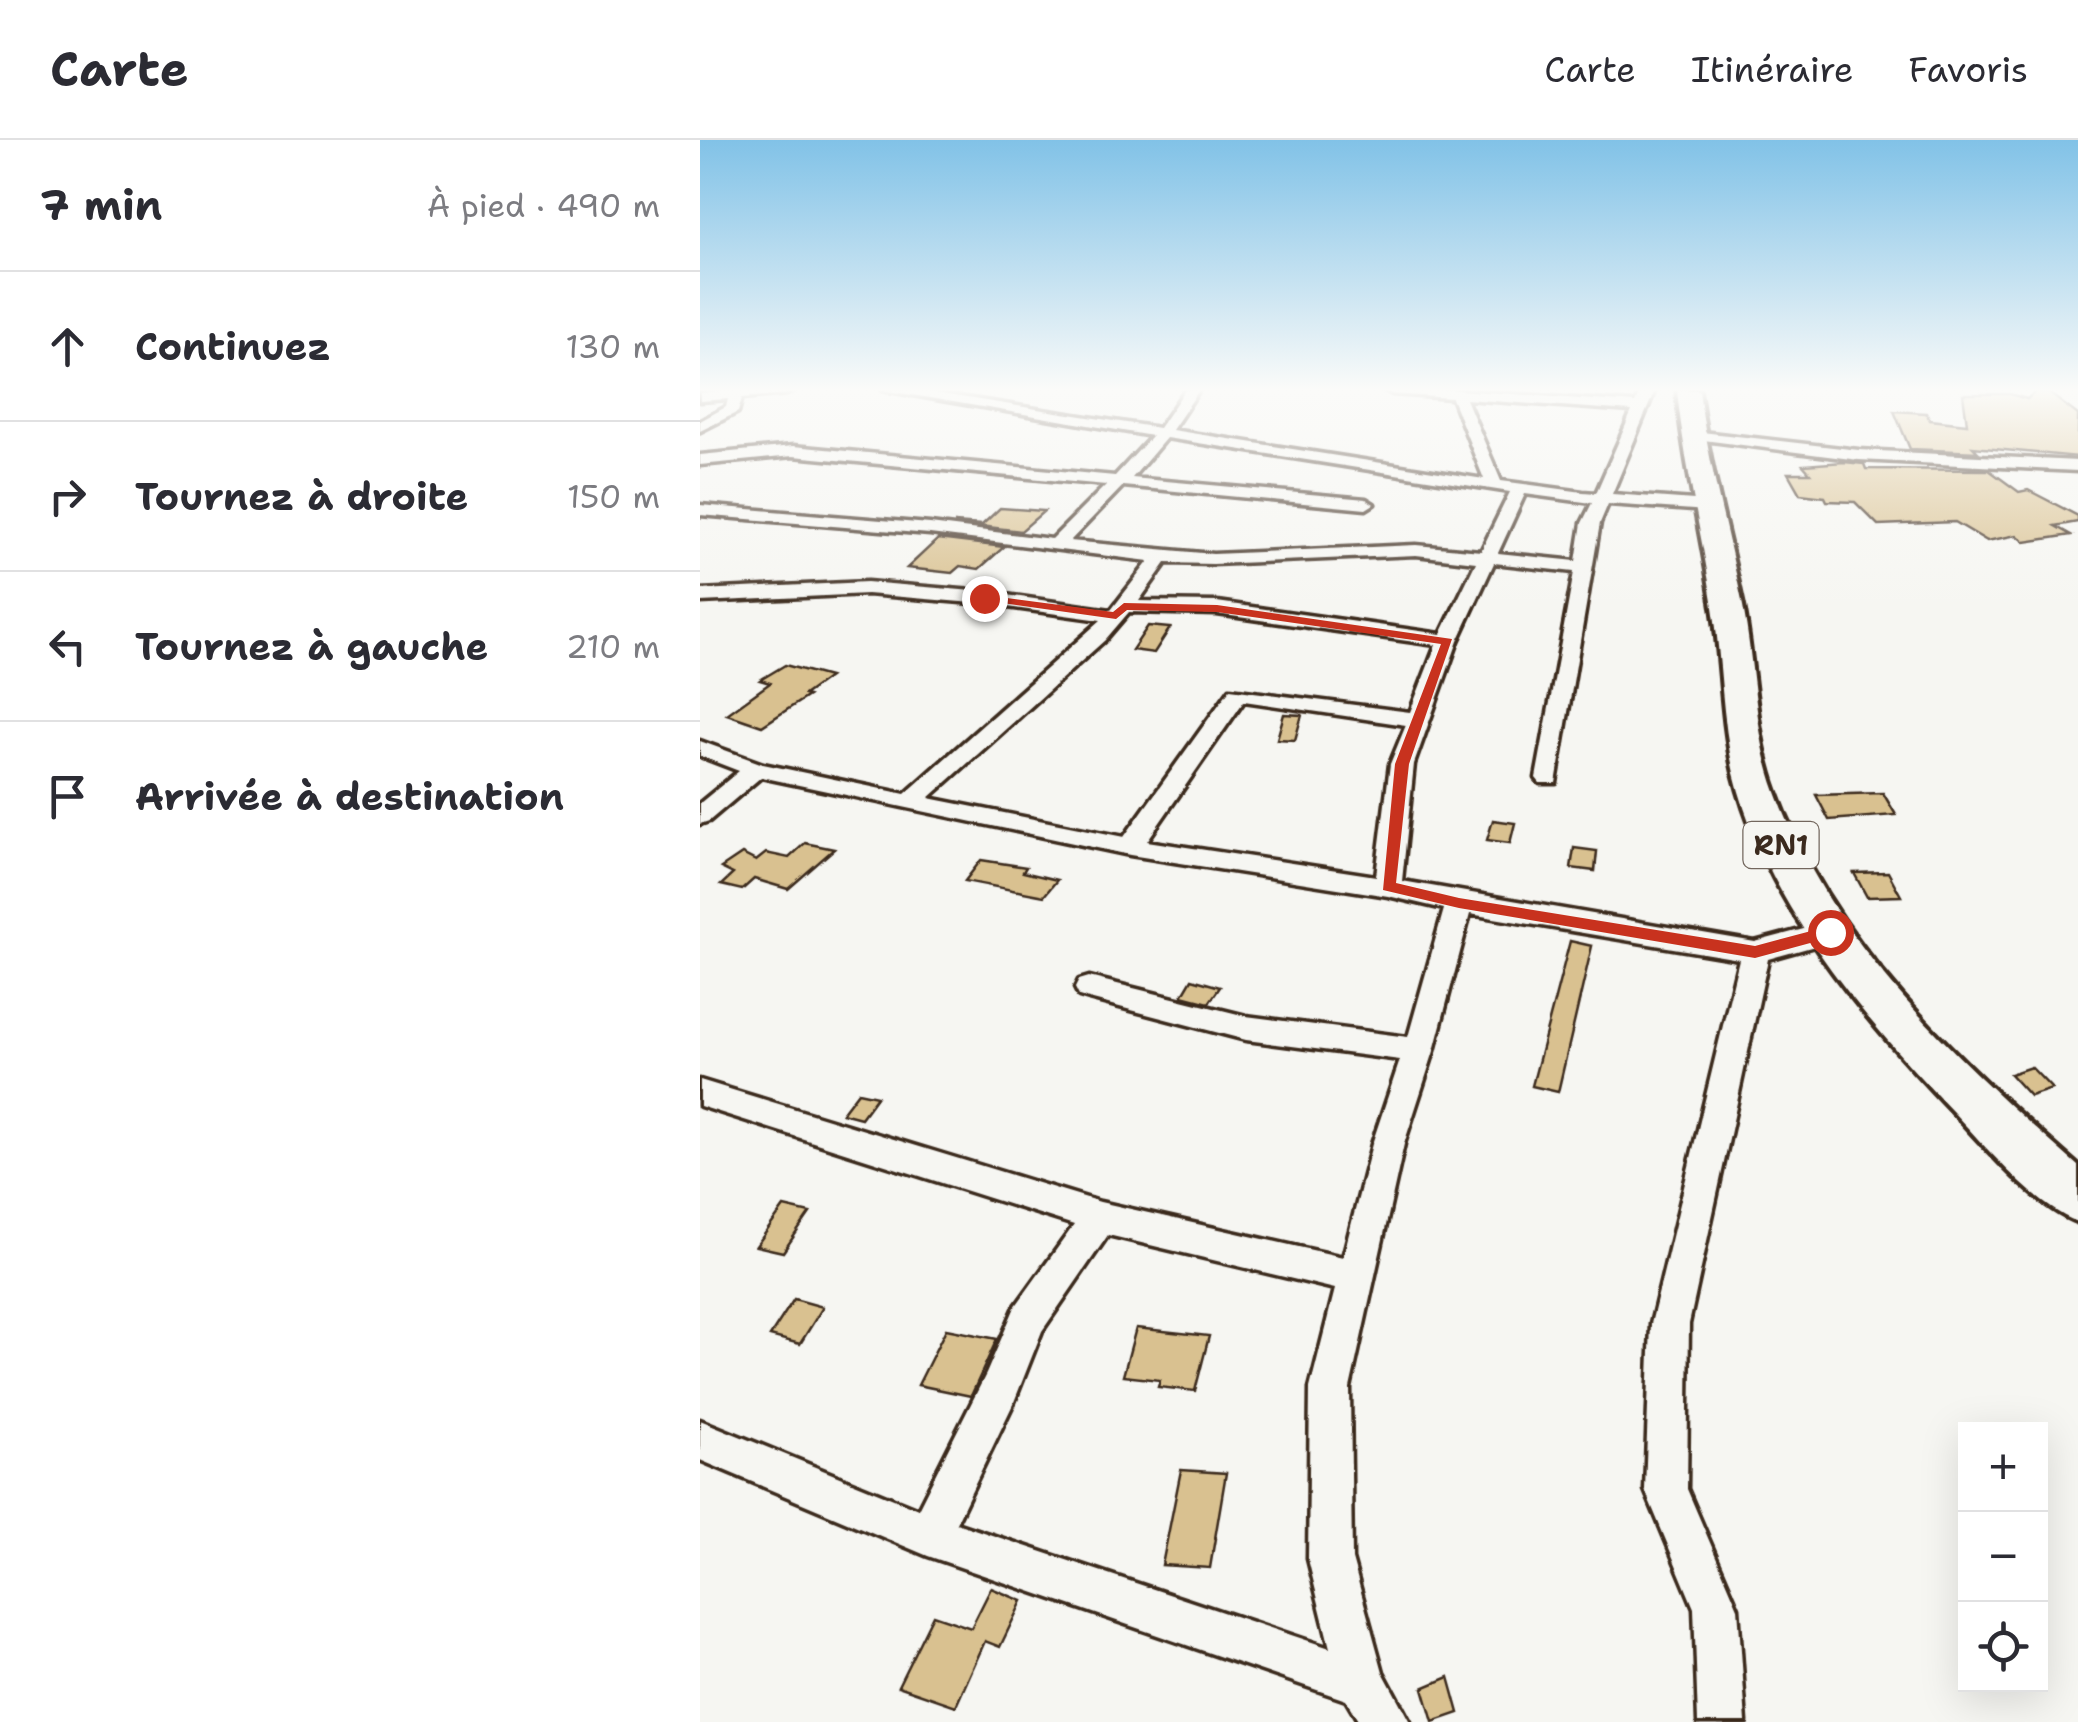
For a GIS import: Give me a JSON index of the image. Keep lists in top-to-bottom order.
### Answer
{
  "streets": {
    "highway": ["RN1"]
  },
  "page": {
    "header": "Carte",
    "nav": ["Carte", "Itinéraire", "Favoris"],
    "heading": ["7 min", "À pied · 490 m"],
    "list": [
      ["Continuez", "130 m"],
      ["Tournez à droite", "150 m"],
      ["Tournez à gauche", "210 m"],
      "Arrivée à destination"
    ],
    "map_buttons": ["+", "−"]
  }
}
